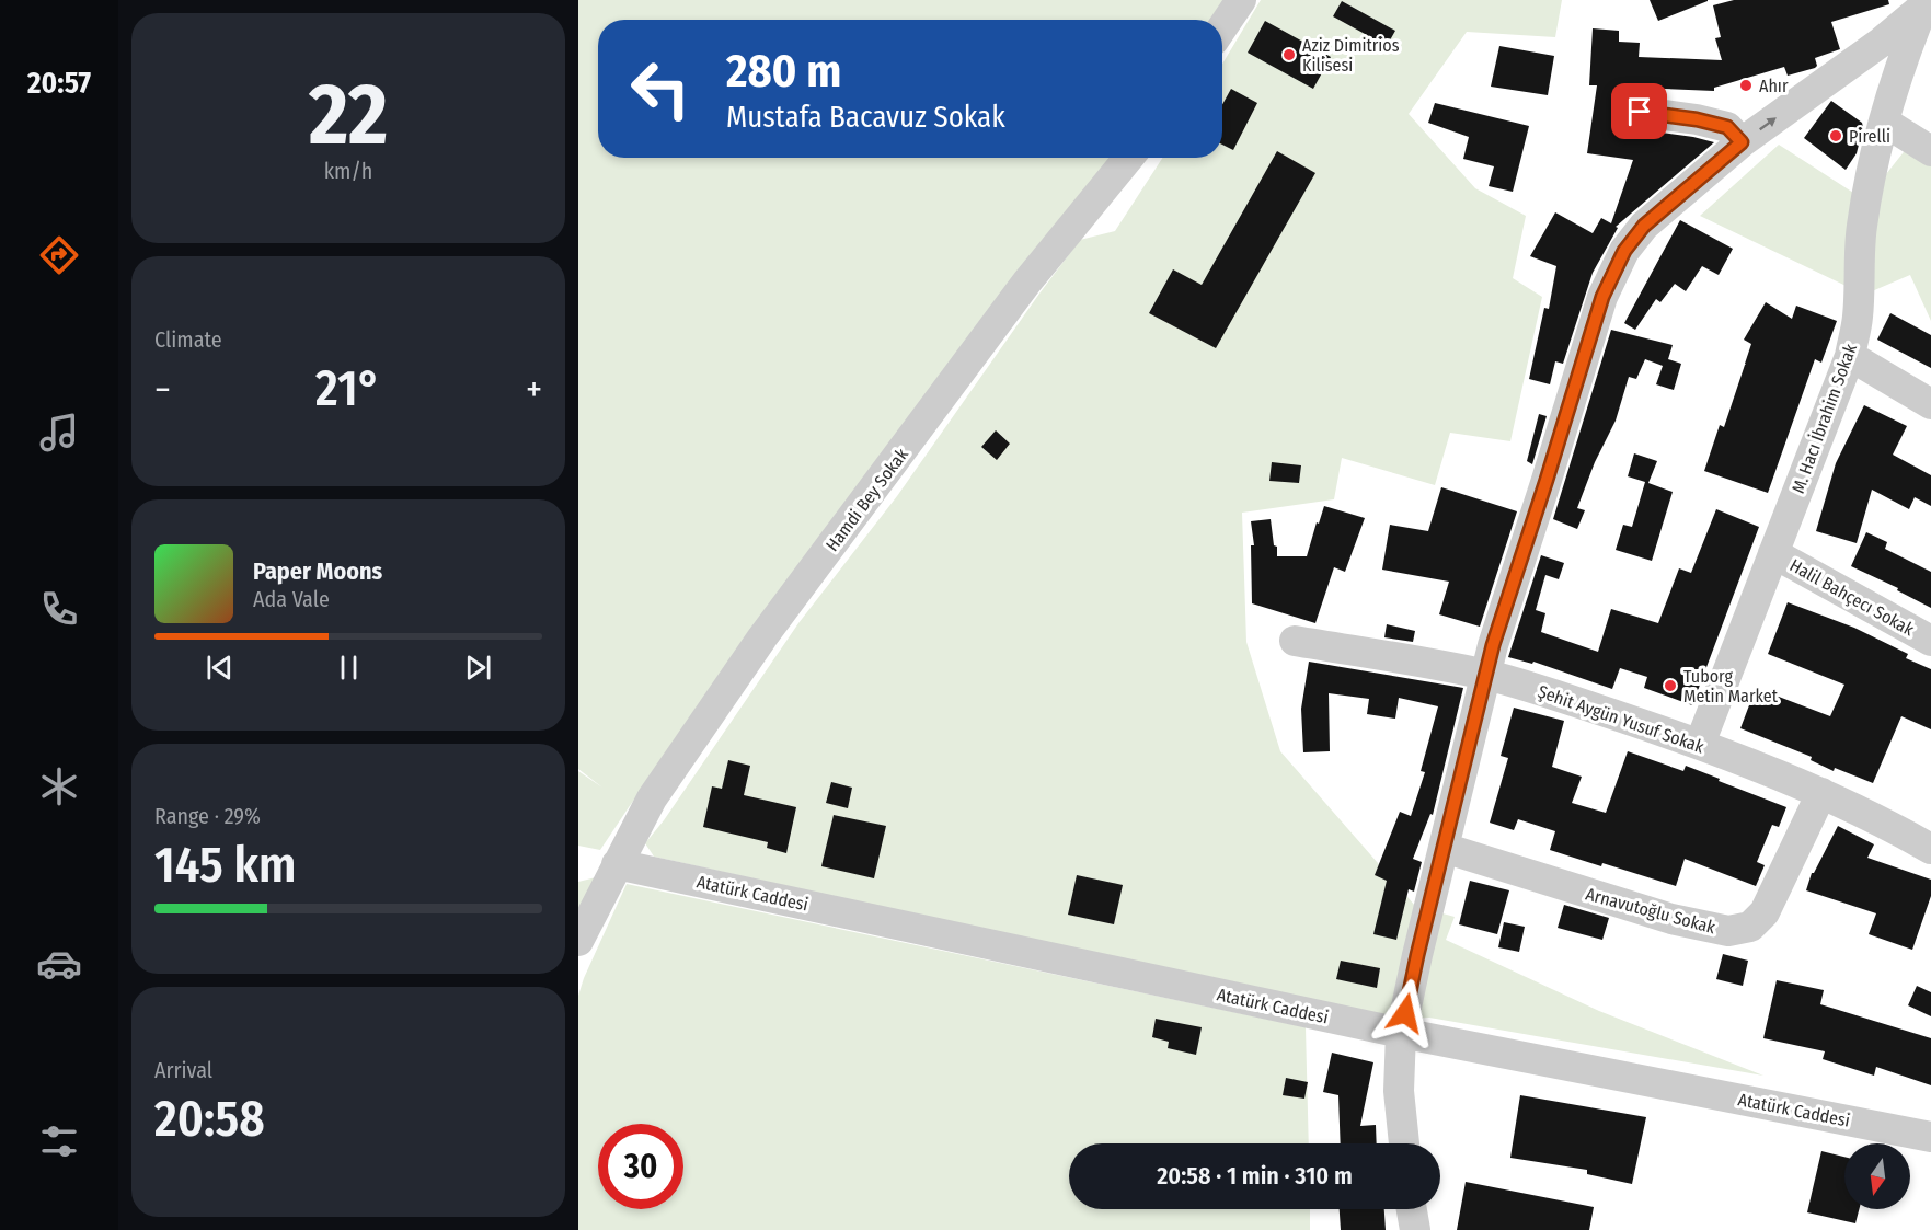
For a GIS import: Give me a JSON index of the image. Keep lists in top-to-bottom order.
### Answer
{
  "streets": {
    "street": [
      "M. Hacı İbrahim Sokak",
      "Hamdi Bey Sokak",
      "Halil Bahçecı Sokak",
      "Şehit Aygün Yusuf Sokak",
      "Atatürk Caddesi",
      "Arnavutoğlu Sokak"
    ]
  },
  "crossings": [
    ["M. Hacı İbrahim Sokak", "Halil Bahçecı Sokak"],
    ["M. Hacı İbrahim Sokak", "Şehit Aygün Yusuf Sokak"],
    ["Hamdi Bey Sokak", "Atatürk Caddesi"],
    ["Şehit Aygün Yusuf Sokak", "Arnavutoğlu Sokak"]
  ],
  "places": [
    "Aziz Dimitrios Kilisesi",
    "Ahır",
    "Pirelli",
    "Tuborg Metin Market"
  ],
  "north": "bottom",
  "page": {
    "tabs": "20:57",
    "tile": [
      ["22", "km/h"],
      "Climate",
      ["Range · 29%", "145 km"],
      ["Arrival", "20:58"]
    ],
    "turn": ["280 m", "Mustafa Bacavuz Sokak"],
    "heat": ["−", "21°", "+"],
    "song": ["Paper Moons", "Ada Vale"],
    "limit": "30",
    "trip": "20:58 · 1 min · 310 m"
  }
}
